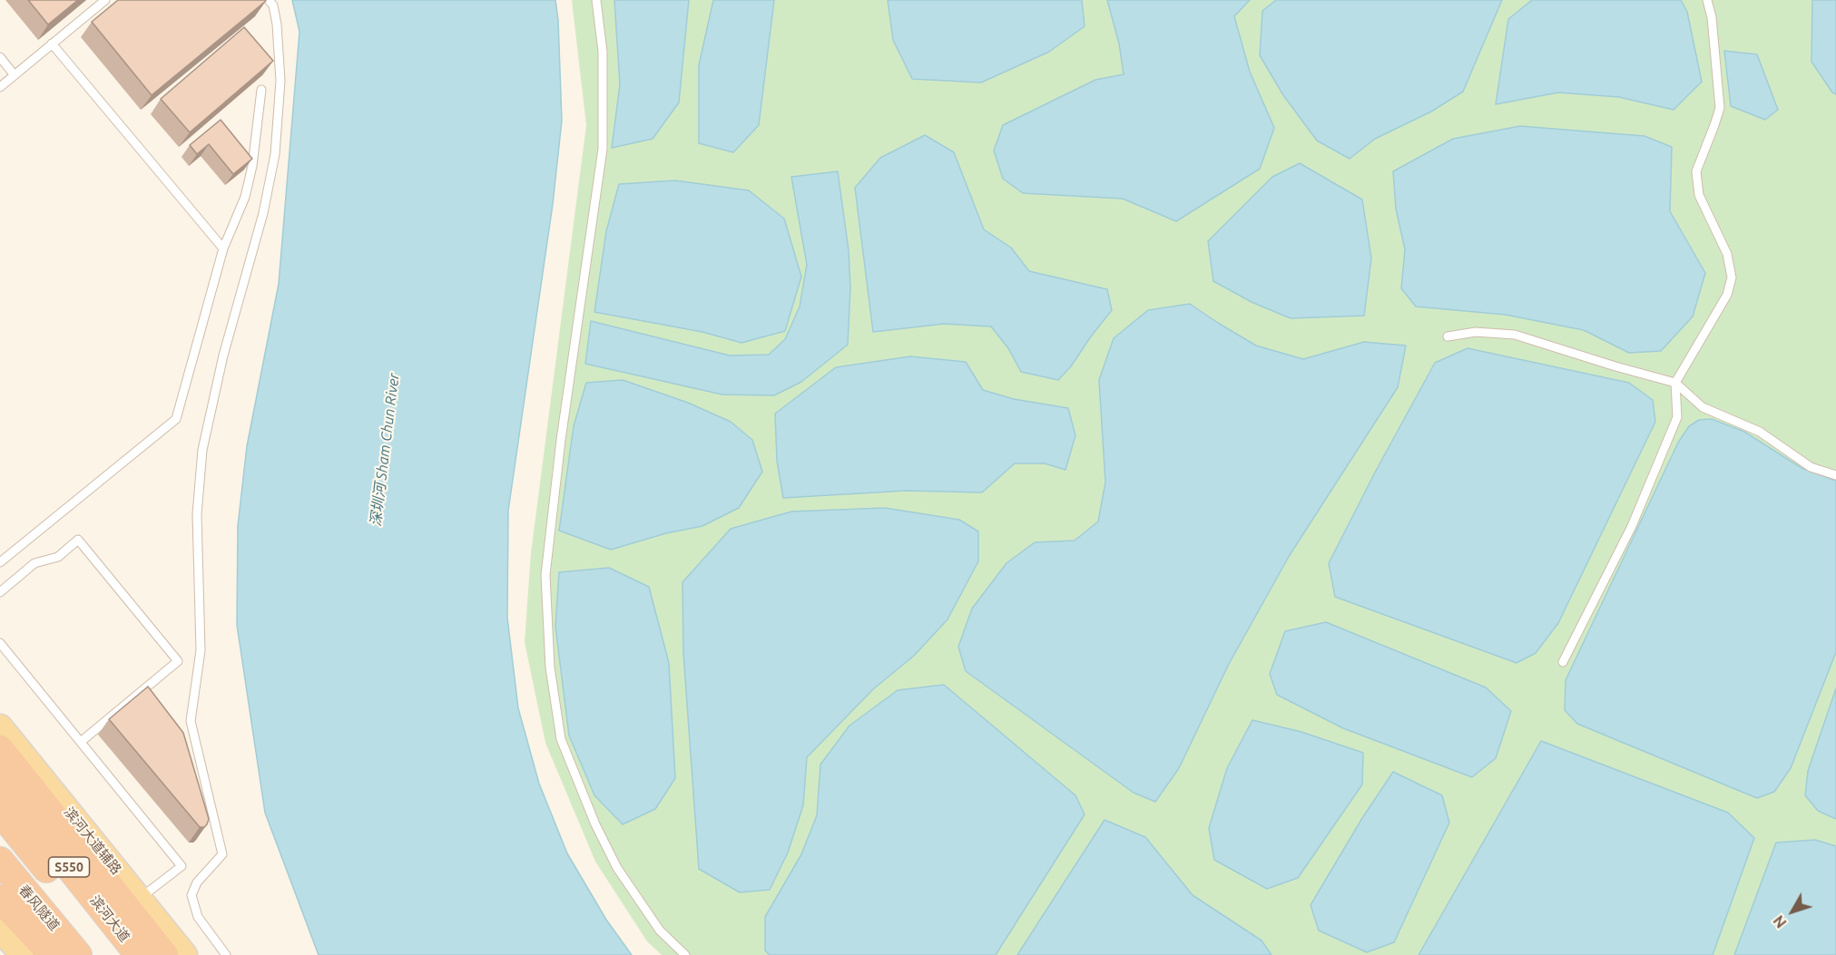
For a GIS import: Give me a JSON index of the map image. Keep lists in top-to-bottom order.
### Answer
{
  "streets": {
    "highway": ["S550", "春风隧道", "滨河大道"],
    "main road": ["滨河大道辅路"]
  },
  "water": ["深圳河 Sham Chun River"],
  "north": "bottom left"
}
